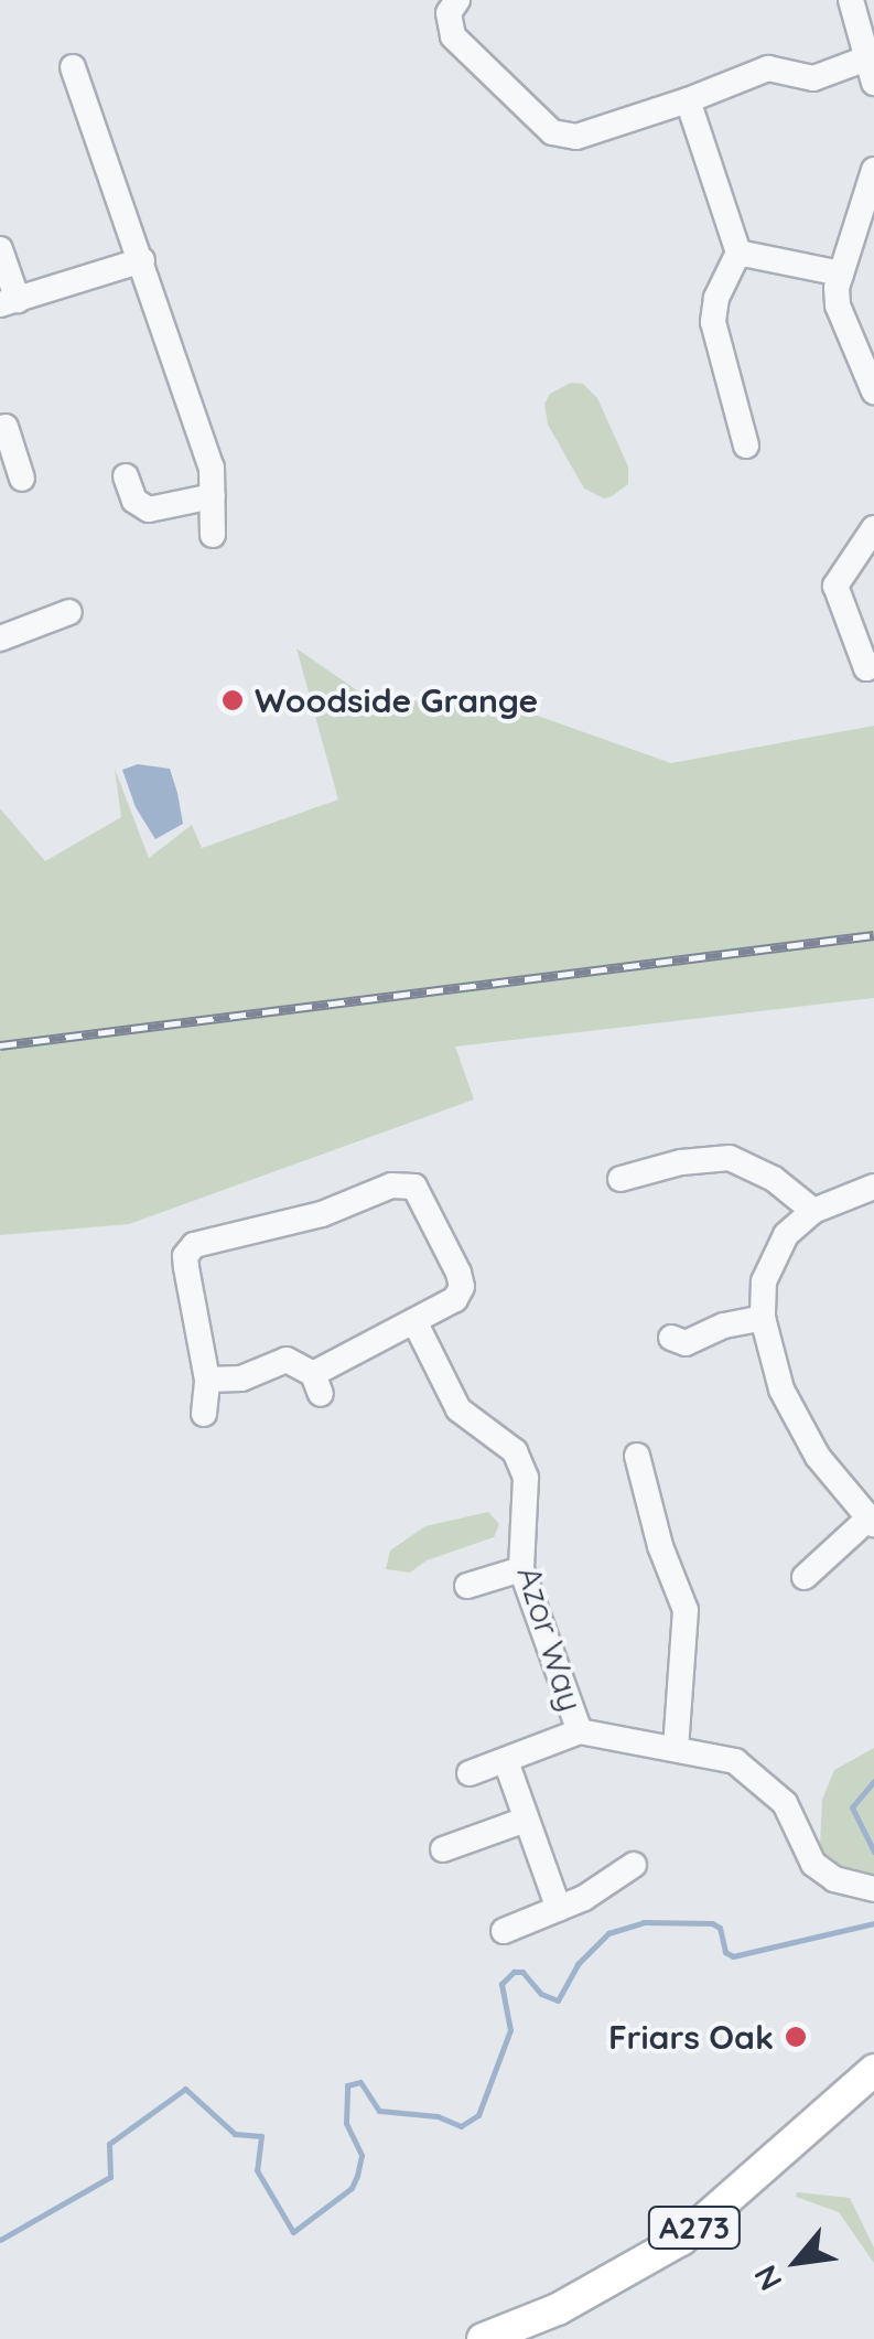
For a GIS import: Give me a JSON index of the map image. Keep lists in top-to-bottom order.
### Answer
{
  "streets": {
    "main road": ["A273"],
    "street": ["Azor Way"]
  },
  "places": ["Woodside Grange", "Friars Oak"],
  "north": "bottom left"
}
